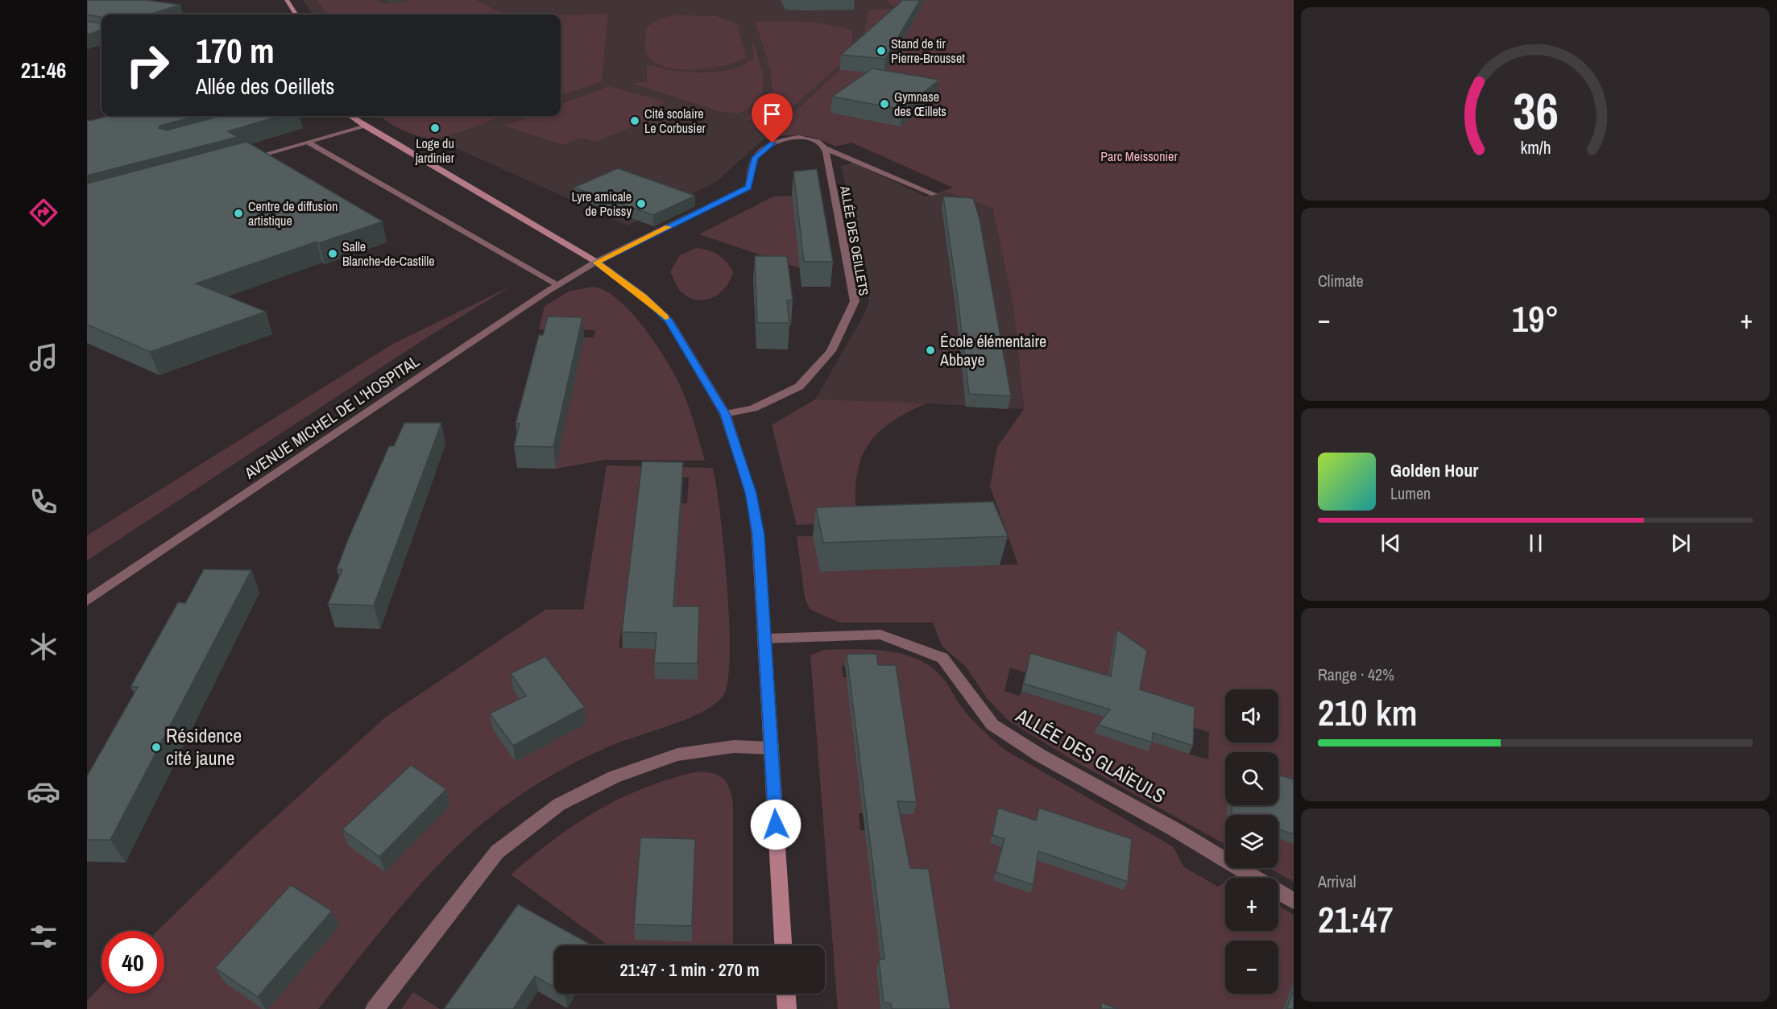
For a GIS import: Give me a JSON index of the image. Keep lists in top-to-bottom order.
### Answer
{
  "streets": {
    "street": ["ALLÉE DES OEILLETS", "AVENUE MICHEL DE L'HOSPITAL", "ALLÉE DES GLAÏEULS"]
  },
  "parks": ["Parc Meissonier"],
  "places": [
    "Stand de tir Pierre-Brousset",
    "Gymnase des Œillets",
    "Cité scolaire Le Corbusier",
    "Loge du jardinier",
    "Lyre amicale de Poissy",
    "Centre de diffusion artistique",
    "Salle Blanche-de-Castille",
    "École élémentaire Abbaye",
    "Résidence cité jaune"
  ],
  "page": {
    "tabs": "21:46",
    "turn": ["170 m", "Allée des Oeillets"],
    "tile": [
      "Climate",
      ["Range · 42%", "210 km"],
      ["Arrival", "21:47"]
    ],
    "heat": ["−", "19°", "+"],
    "song": ["Golden Hour", "Lumen"],
    "map_buttons": ["+", "−"],
    "limit": "40",
    "trip": "21:47 · 1 min · 270 m",
    "gauge": ["36", "km/h"]
  }
}
